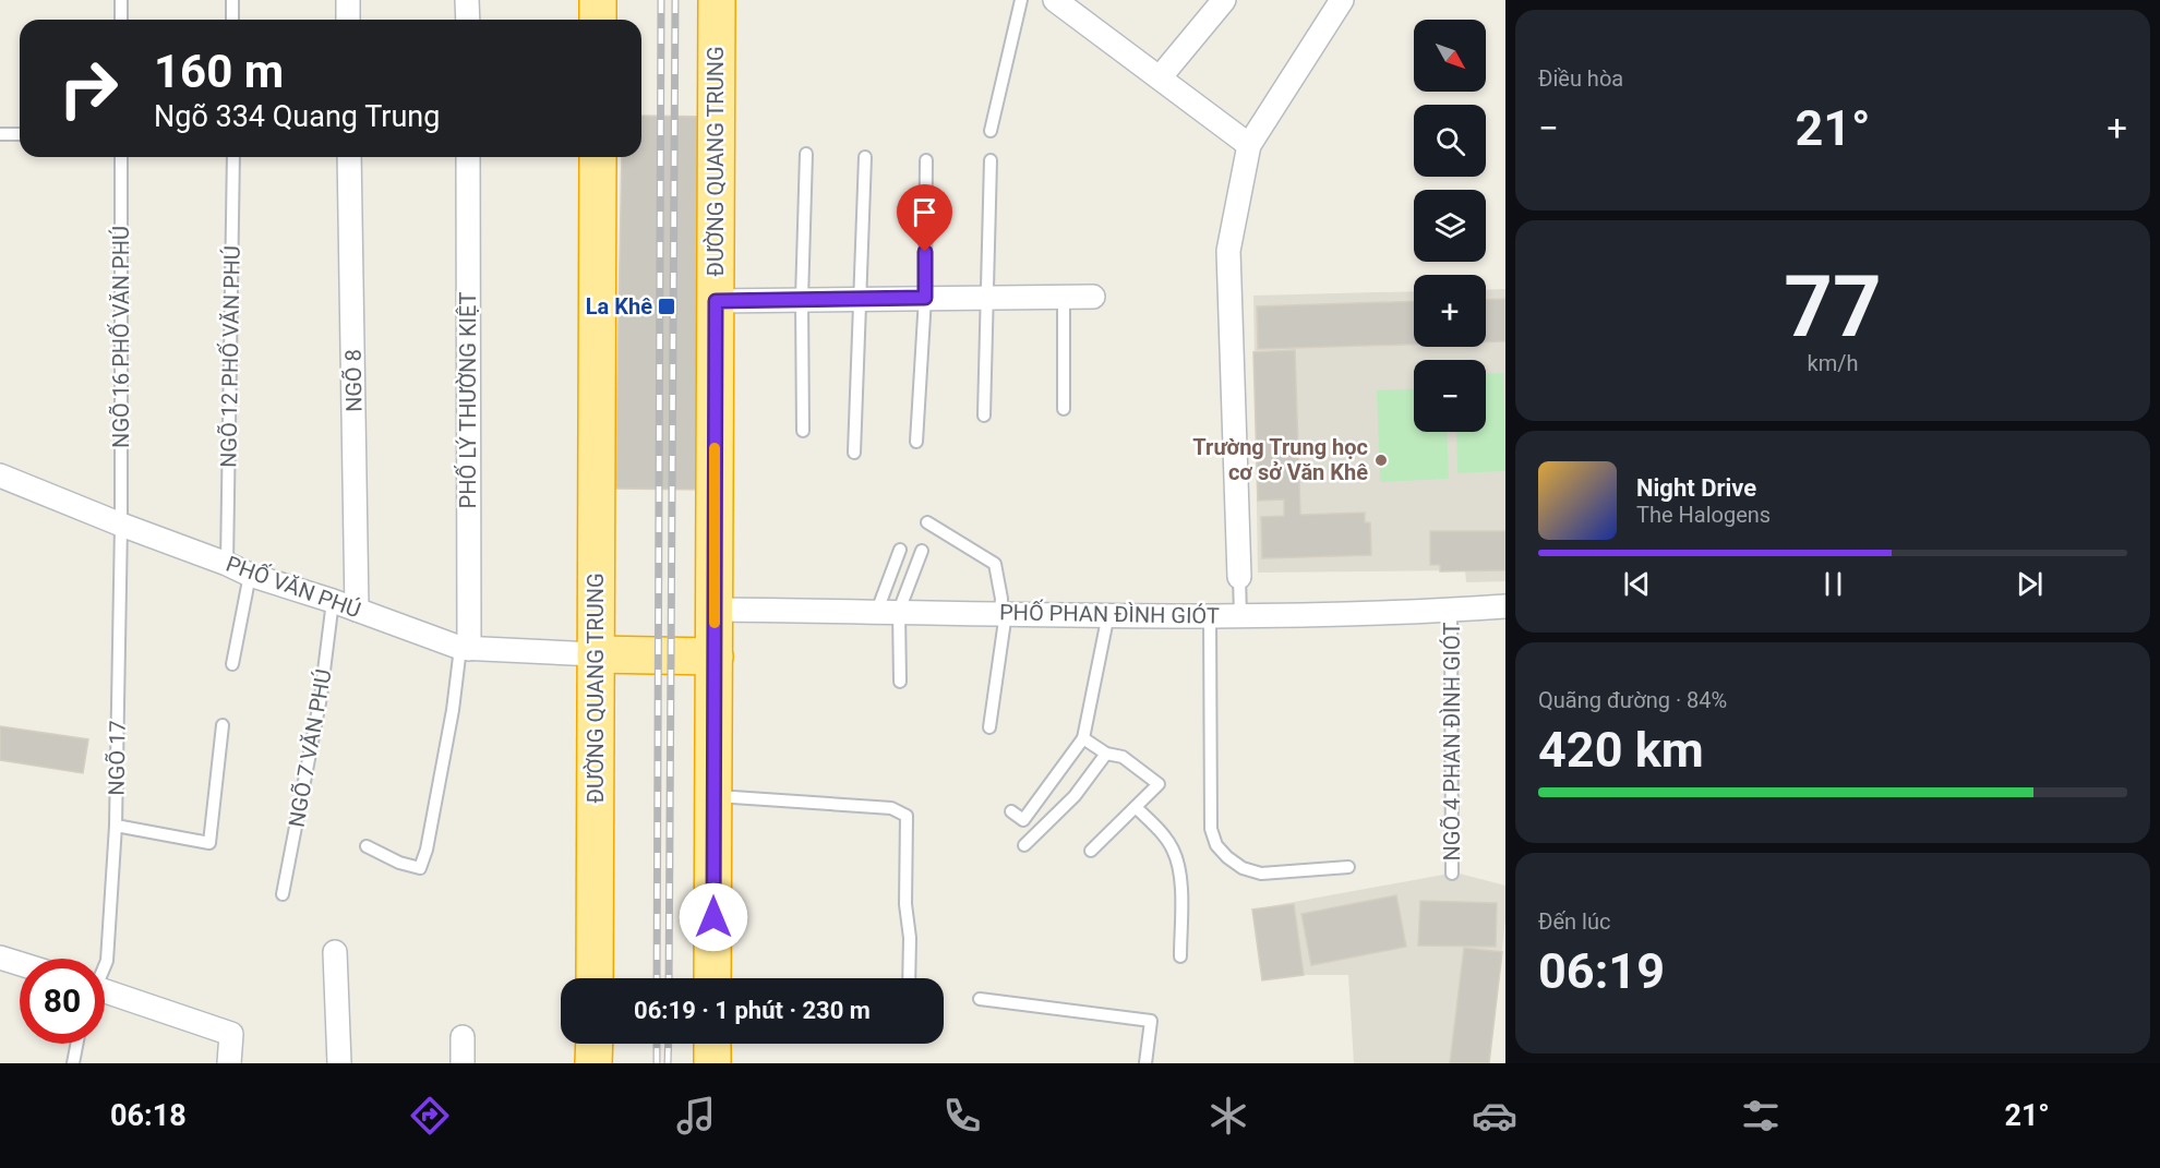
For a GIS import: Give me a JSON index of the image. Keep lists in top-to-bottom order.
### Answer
{
  "streets": {
    "highway": ["ĐƯỜNG QUANG TRUNG"],
    "street": [
      "NGÕ 8",
      "PHỐ LÝ THƯỜNG KIỆT",
      "PHỐ VĂN PHÚ",
      "PHỐ PHAN ĐÌNH GIÓT"
    ],
    "lane": [
      "NGÕ 16 PHỐ VĂN PHÚ",
      "NGÕ 12 PHỐ VĂN PHÚ",
      "NGÕ 4 PHAN ĐÌNH GIÓT",
      "NGÕ 7 VĂN PHÚ",
      "NGÕ 17"
    ]
  },
  "crossings": [
    ["ĐƯỜNG QUANG TRUNG", "PHỐ VĂN PHÚ"],
    ["ĐƯỜNG QUANG TRUNG", "PHỐ PHAN ĐÌNH GIÓT"],
    ["NGÕ 16 PHỐ VĂN PHÚ", "PHỐ VĂN PHÚ"],
    ["NGÕ 16 PHỐ VĂN PHÚ", "NGÕ 17"],
    ["NGÕ 12 PHỐ VĂN PHÚ", "PHỐ VĂN PHÚ"],
    ["NGÕ 8", "PHỐ VĂN PHÚ"],
    ["PHỐ LÝ THƯỜNG KIỆT", "PHỐ VĂN PHÚ"],
    ["PHỐ VĂN PHÚ", "NGÕ 7 VĂN PHÚ"],
    ["PHỐ VĂN PHÚ", "NGÕ 17"],
    ["PHỐ PHAN ĐÌNH GIÓT", "NGÕ 4 PHAN ĐÌNH GIÓT"]
  ],
  "places": {
    "transit": ["La Khê"],
    "other": ["Trường Trung học cơ sở Văn Khê"]
  },
  "north": "bottom right",
  "page": {
    "tile": [
      "Điều hòa",
      ["77", "km/h"],
      ["Quãng đường · 84%", "420 km"],
      ["Đến lúc", "06:19"]
    ],
    "map_buttons": ["+", "−"],
    "turn": ["160 m", "Ngõ 334 Quang Trung"],
    "heat": ["−", "21°", "+"],
    "song": ["Night Drive", "The Halogens"],
    "limit": "80",
    "trip": "06:19 · 1 phút · 230 m",
    "tabs": ["06:18", "21°"]
  }
}
